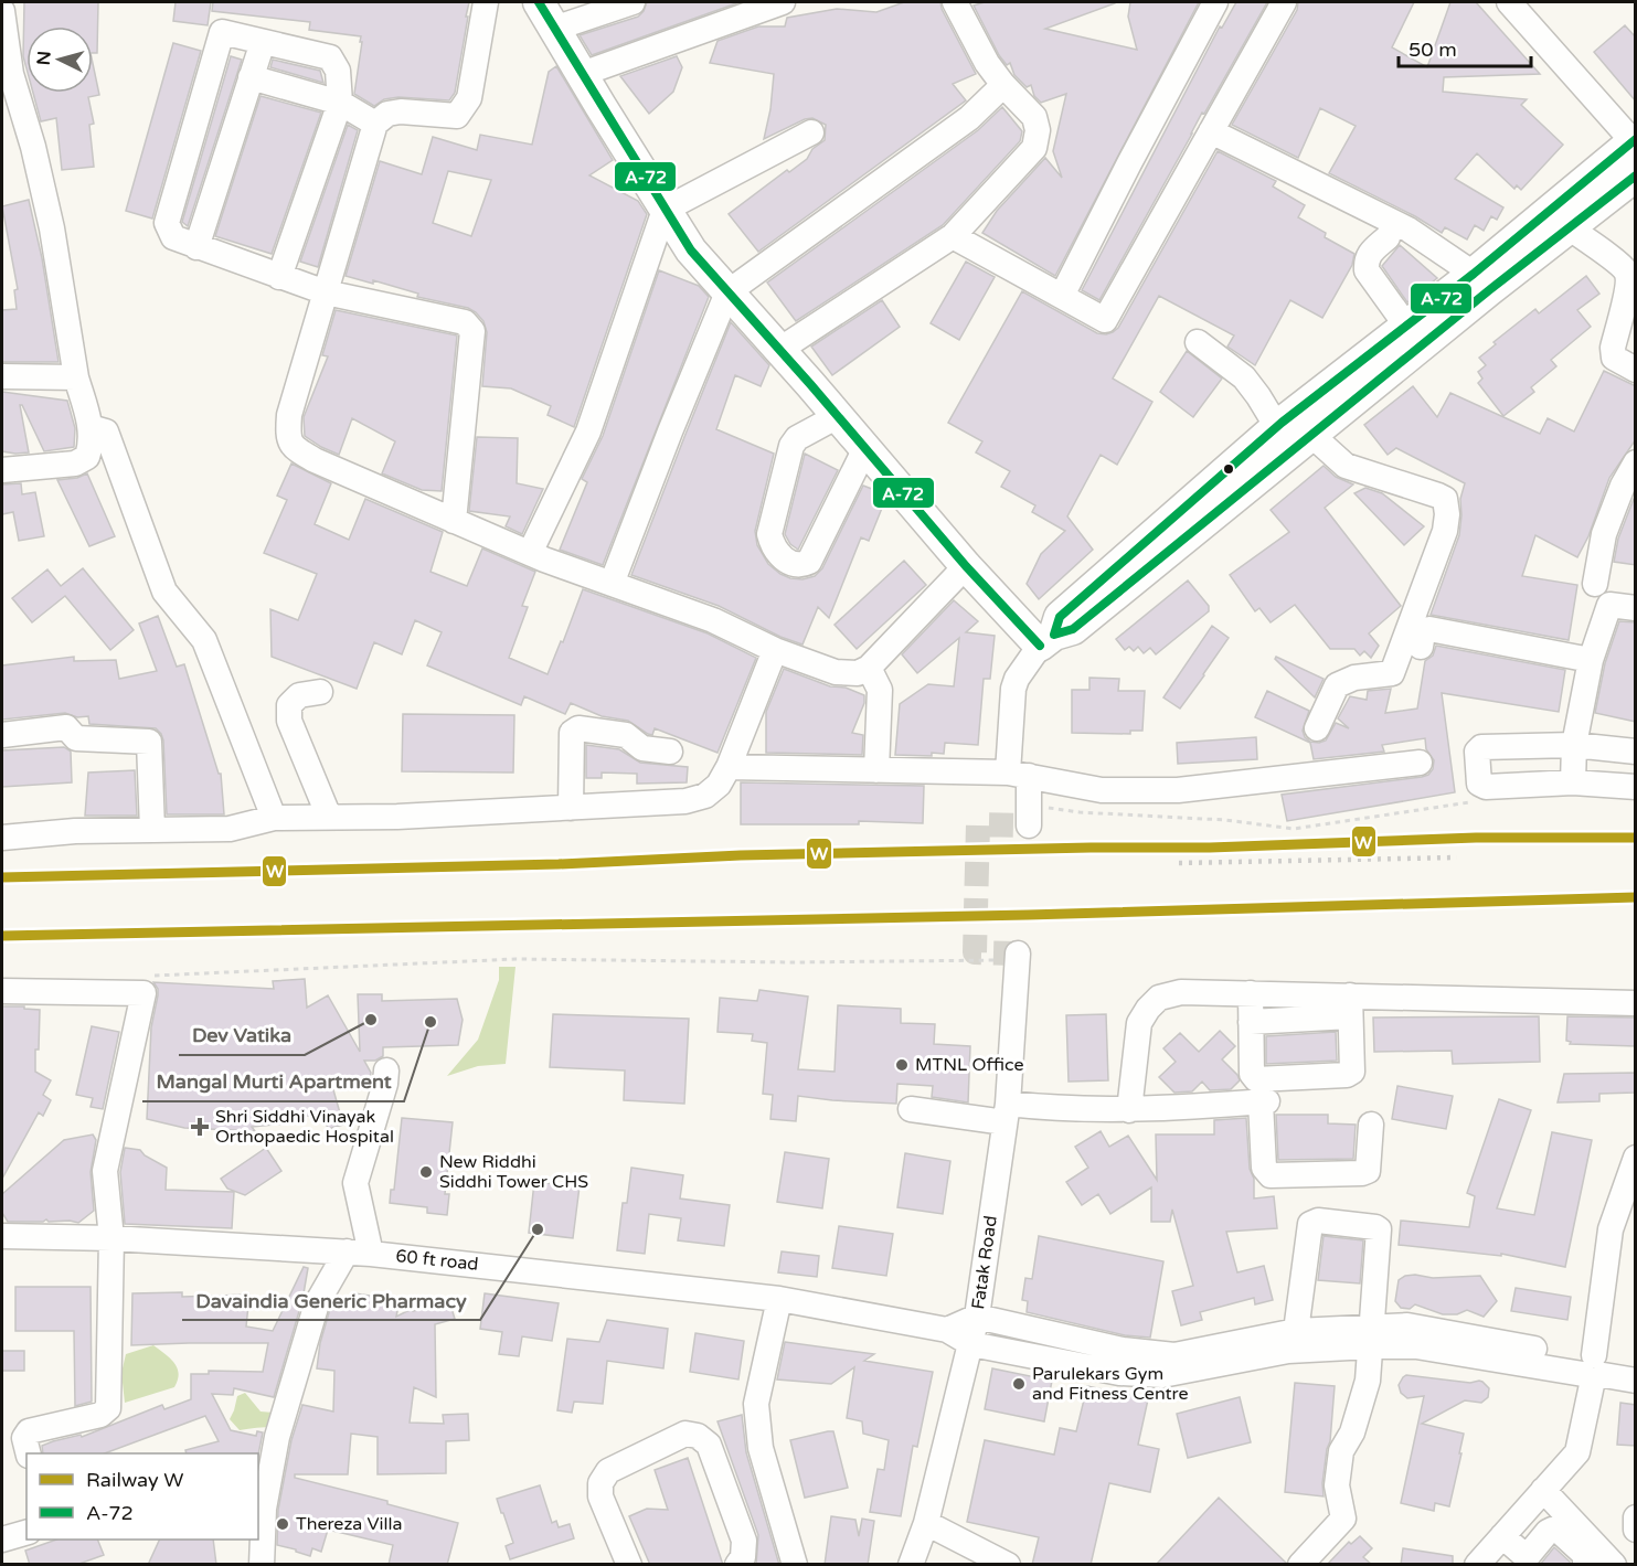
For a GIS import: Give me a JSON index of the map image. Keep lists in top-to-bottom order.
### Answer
{
  "streets": {
    "street": ["60 ft road", "Fatak Road"]
  },
  "places": {
    "other": [
      "Dev Vatika",
      "Mangal Murti Apartment",
      "MTNL Office",
      "New Riddhi Siddhi Tower CHS",
      "Davaindia Generic Pharmacy",
      "Parulekars Gym and Fitness Centre",
      "Thereza Villa"
    ],
    "health": ["Shri Siddhi Vinayak Orthopaedic Hospital"]
  },
  "lines": ["transit line A-72", "rail line W"],
  "legend": ["Railway W", "A-72"],
  "scale_bar": "50 m",
  "north": "left"
}
